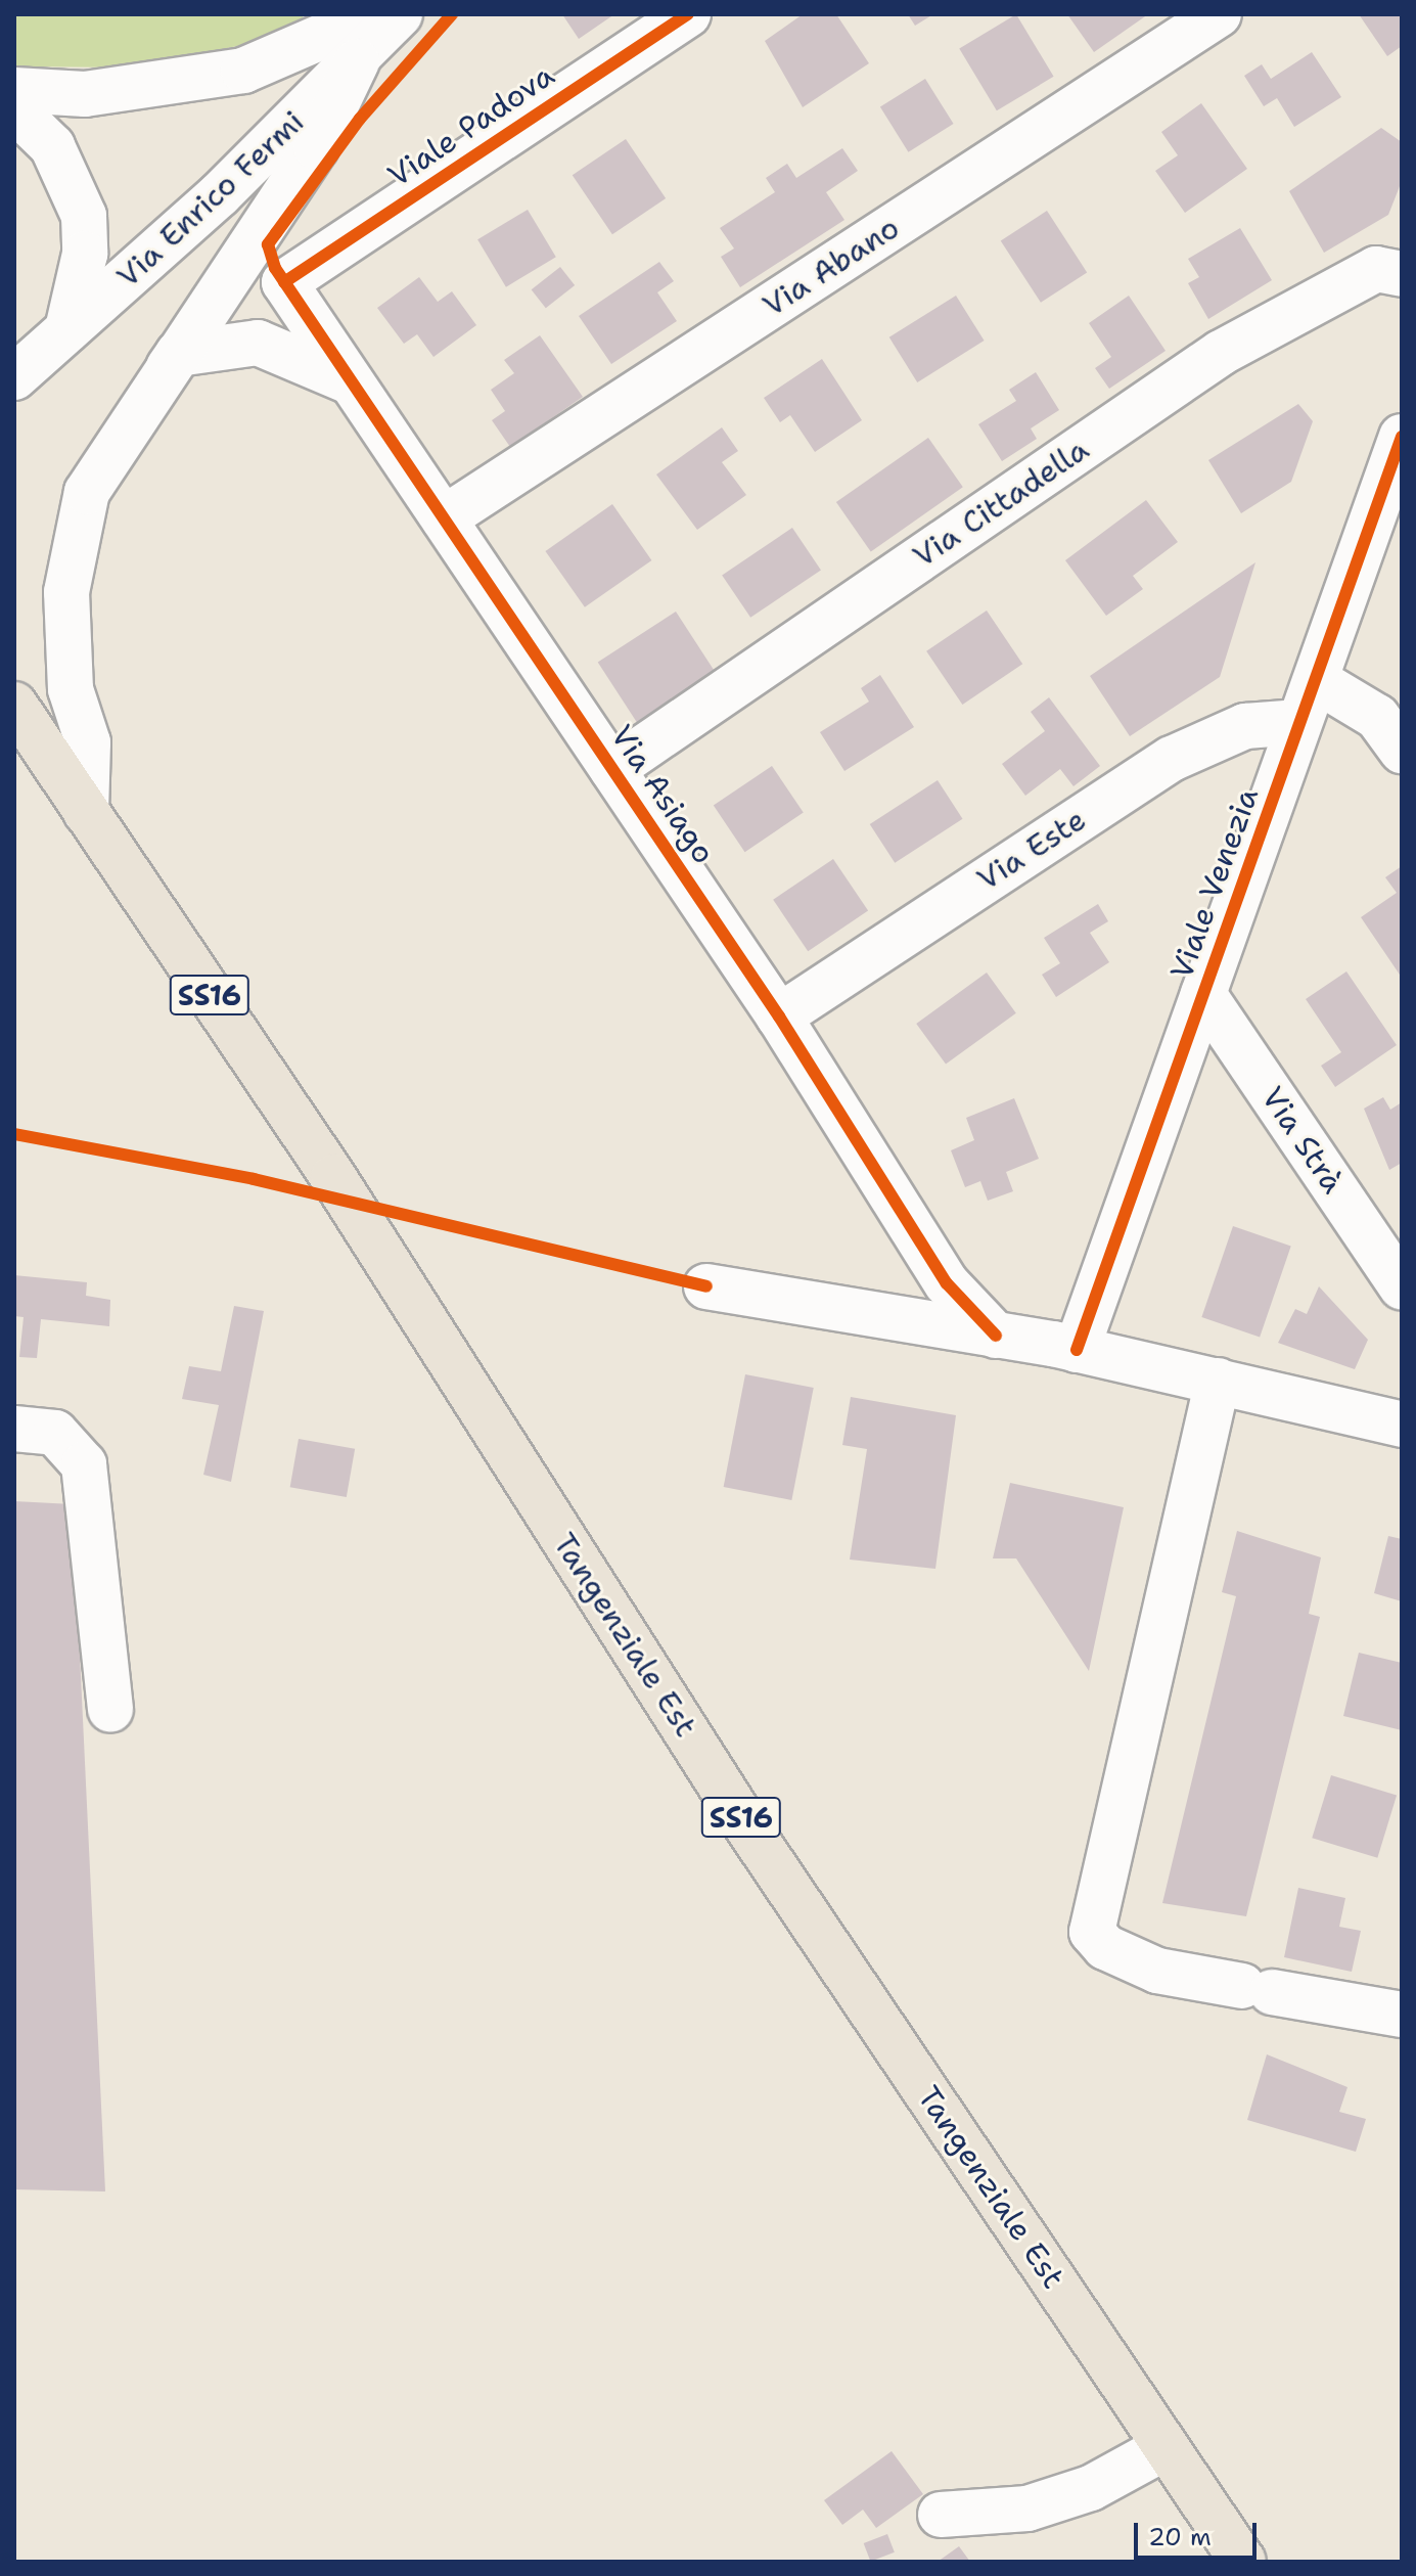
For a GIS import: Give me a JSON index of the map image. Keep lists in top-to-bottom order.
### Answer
{
  "streets": {
    "main road": ["SS16", "Tangenziale Est"],
    "street": [
      "Viale Padova",
      "Via Enrico Fermi",
      "Via Abano",
      "Via Cittadella",
      "Via Asiago",
      "Via Este",
      "Viale Venezia",
      "Via Strà"
    ]
  },
  "crossings": [
    ["Viale Padova", "Via Asiago"],
    ["Via Abano", "Via Asiago"],
    ["Via Cittadella", "Via Asiago"],
    ["Via Asiago", "Via Este"],
    ["Via Este", "Viale Venezia"],
    ["Viale Venezia", "Via Strà"]
  ],
  "scale_bar": "20 m"
}
